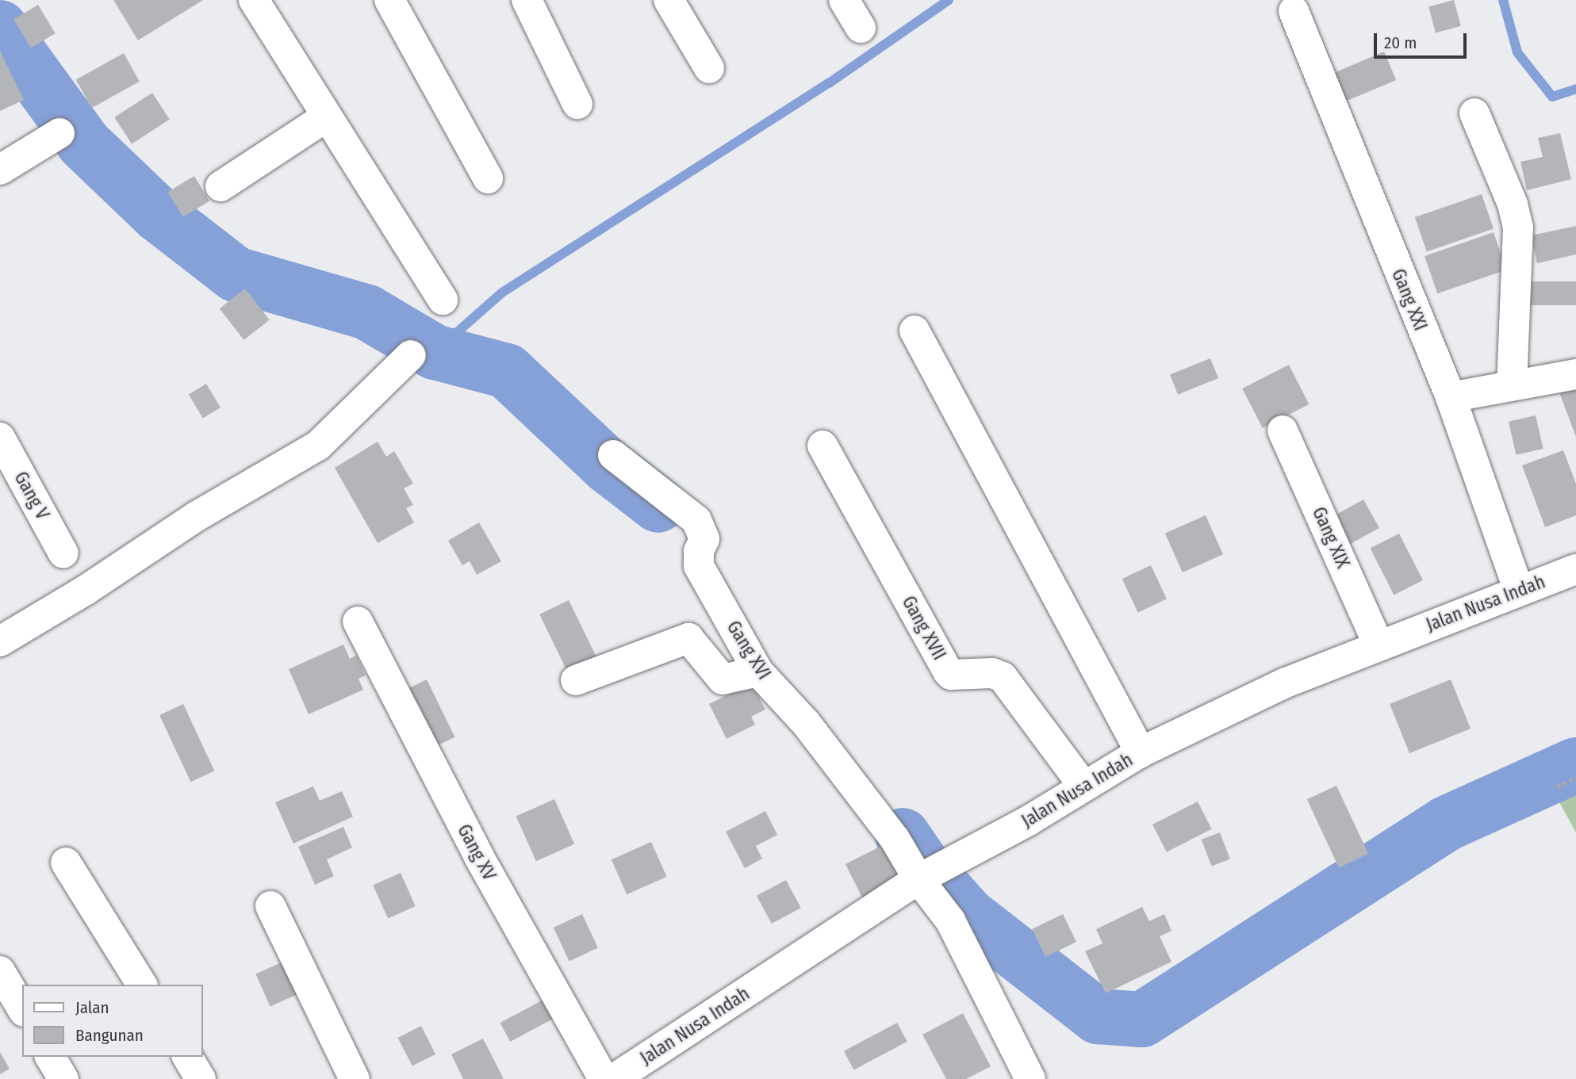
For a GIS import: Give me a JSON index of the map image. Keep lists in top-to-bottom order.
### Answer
{
  "streets": {
    "street": [
      "Gang XXI",
      "Gang V",
      "Gang XIX",
      "Jalan Nusa Indah",
      "Gang XVII",
      "Gang XVI",
      "Gang XV"
    ]
  },
  "crossings": [
    ["Gang XXI", "Jalan Nusa Indah"],
    ["Gang XIX", "Jalan Nusa Indah"],
    ["Jalan Nusa Indah", "Gang XVII"],
    ["Jalan Nusa Indah", "Gang XVI"]
  ],
  "legend": ["Jalan", "Bangunan"],
  "scale_bar": "20 m"
}
